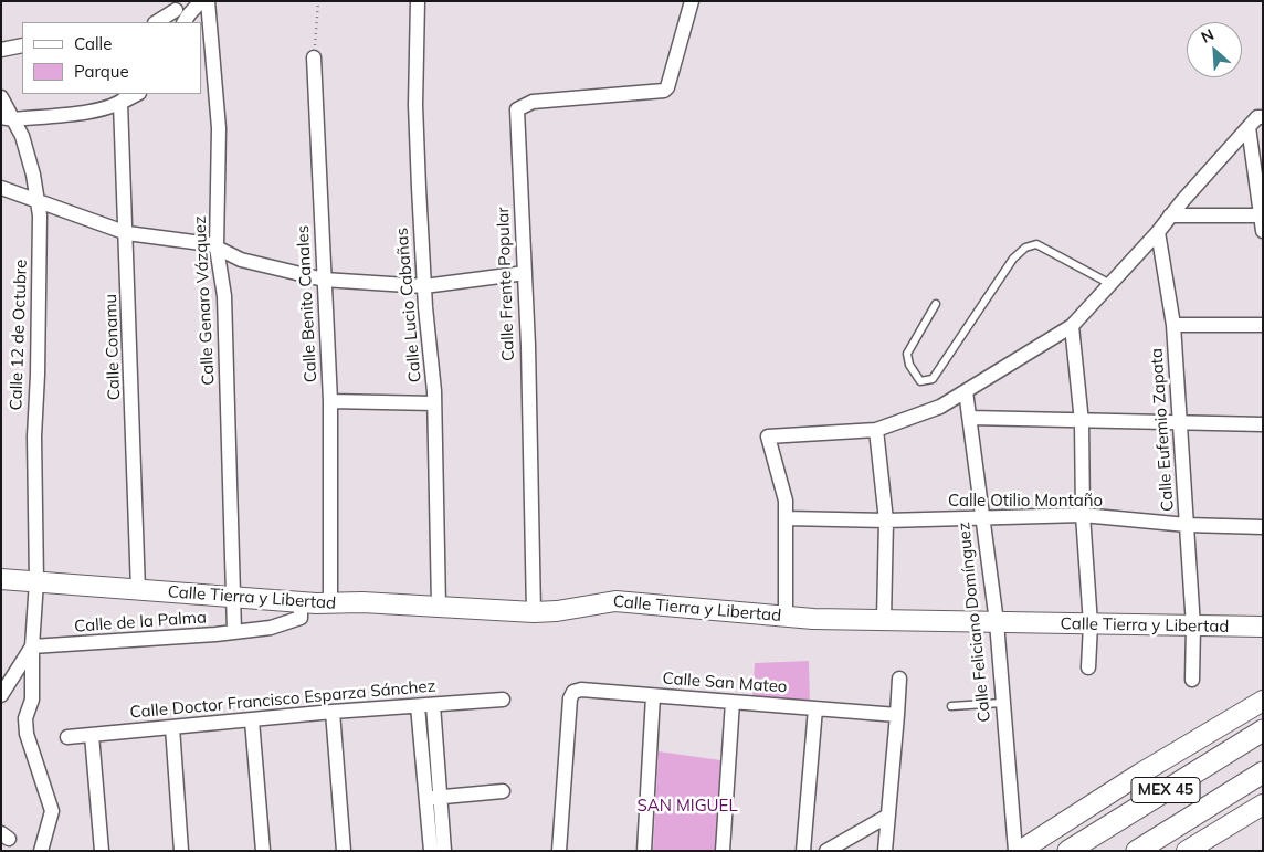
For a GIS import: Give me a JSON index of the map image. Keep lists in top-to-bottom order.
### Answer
{
  "streets": {
    "main road": ["MEX 45"],
    "street": [
      "Calle Frente Popular",
      "Calle Genaro Vázquez",
      "Calle Benito Canales",
      "Calle Lucio Cabañas",
      "Calle 12 de Octubre",
      "Calle Conamu",
      "Calle Eufemio Zapata",
      "Calle Otilio Montaño",
      "Calle Tierra y Libertad",
      "Calle de la Palma",
      "Calle Feliciano Domínguez",
      "Calle San Mateo",
      "Calle Doctor Francisco Esparza Sánchez"
    ]
  },
  "crossings": [
    ["Calle Frente Popular", "Calle Tierra y Libertad"],
    ["Calle Genaro Vázquez", "Calle Tierra y Libertad"],
    ["Calle Genaro Vázquez", "Calle de la Palma"],
    ["Calle Benito Canales", "Calle Tierra y Libertad"],
    ["Calle Lucio Cabañas", "Calle Tierra y Libertad"],
    ["Calle 12 de Octubre", "Calle Tierra y Libertad"],
    ["Calle 12 de Octubre", "Calle de la Palma"],
    ["Calle Conamu", "Calle Tierra y Libertad"],
    ["Calle Eufemio Zapata", "Calle Otilio Montaño"],
    ["Calle Eufemio Zapata", "Calle Tierra y Libertad"],
    ["Calle Otilio Montaño", "Calle Feliciano Domínguez"],
    ["Calle Tierra y Libertad", "Calle de la Palma"],
    ["Calle Tierra y Libertad", "Calle Feliciano Domínguez"]
  ],
  "parks": ["SAN MIGUEL"],
  "legend": ["Calle", "Parque"],
  "north": "top left"
}
